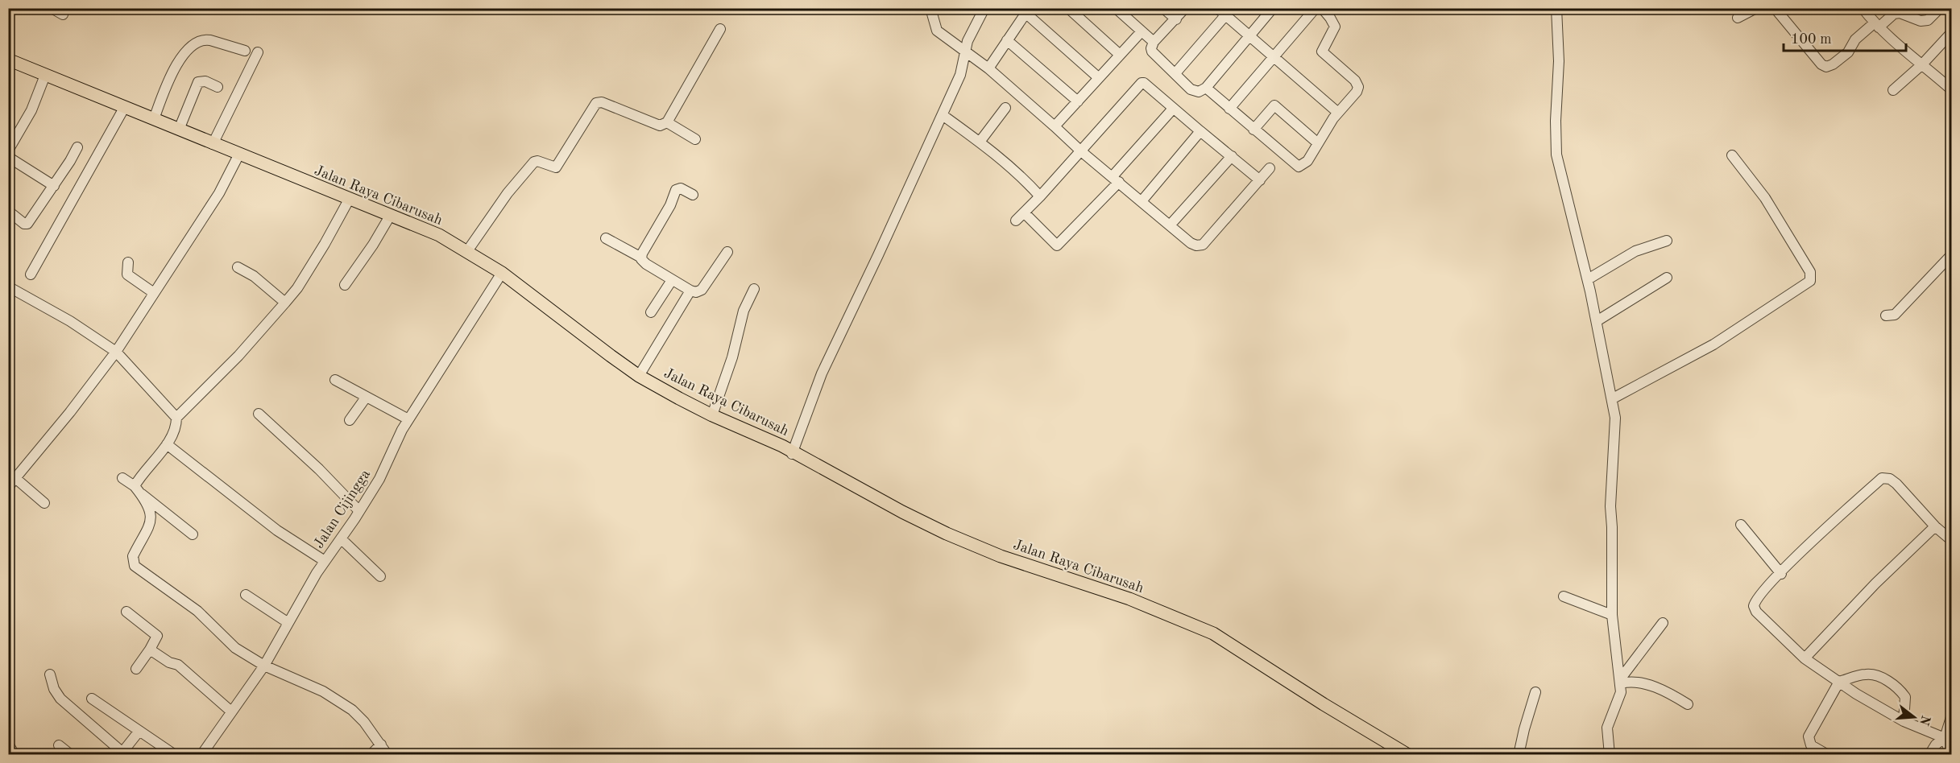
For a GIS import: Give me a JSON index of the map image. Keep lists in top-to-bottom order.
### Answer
{
  "streets": {
    "main road": ["Jalan Raya Cibarusah"],
    "street": ["Jalan Cijingga"]
  },
  "crossings": [
    ["Jalan Raya Cibarusah", "Jalan Cijingga"]
  ],
  "scale_bar": "100 m",
  "north": "right"
}
